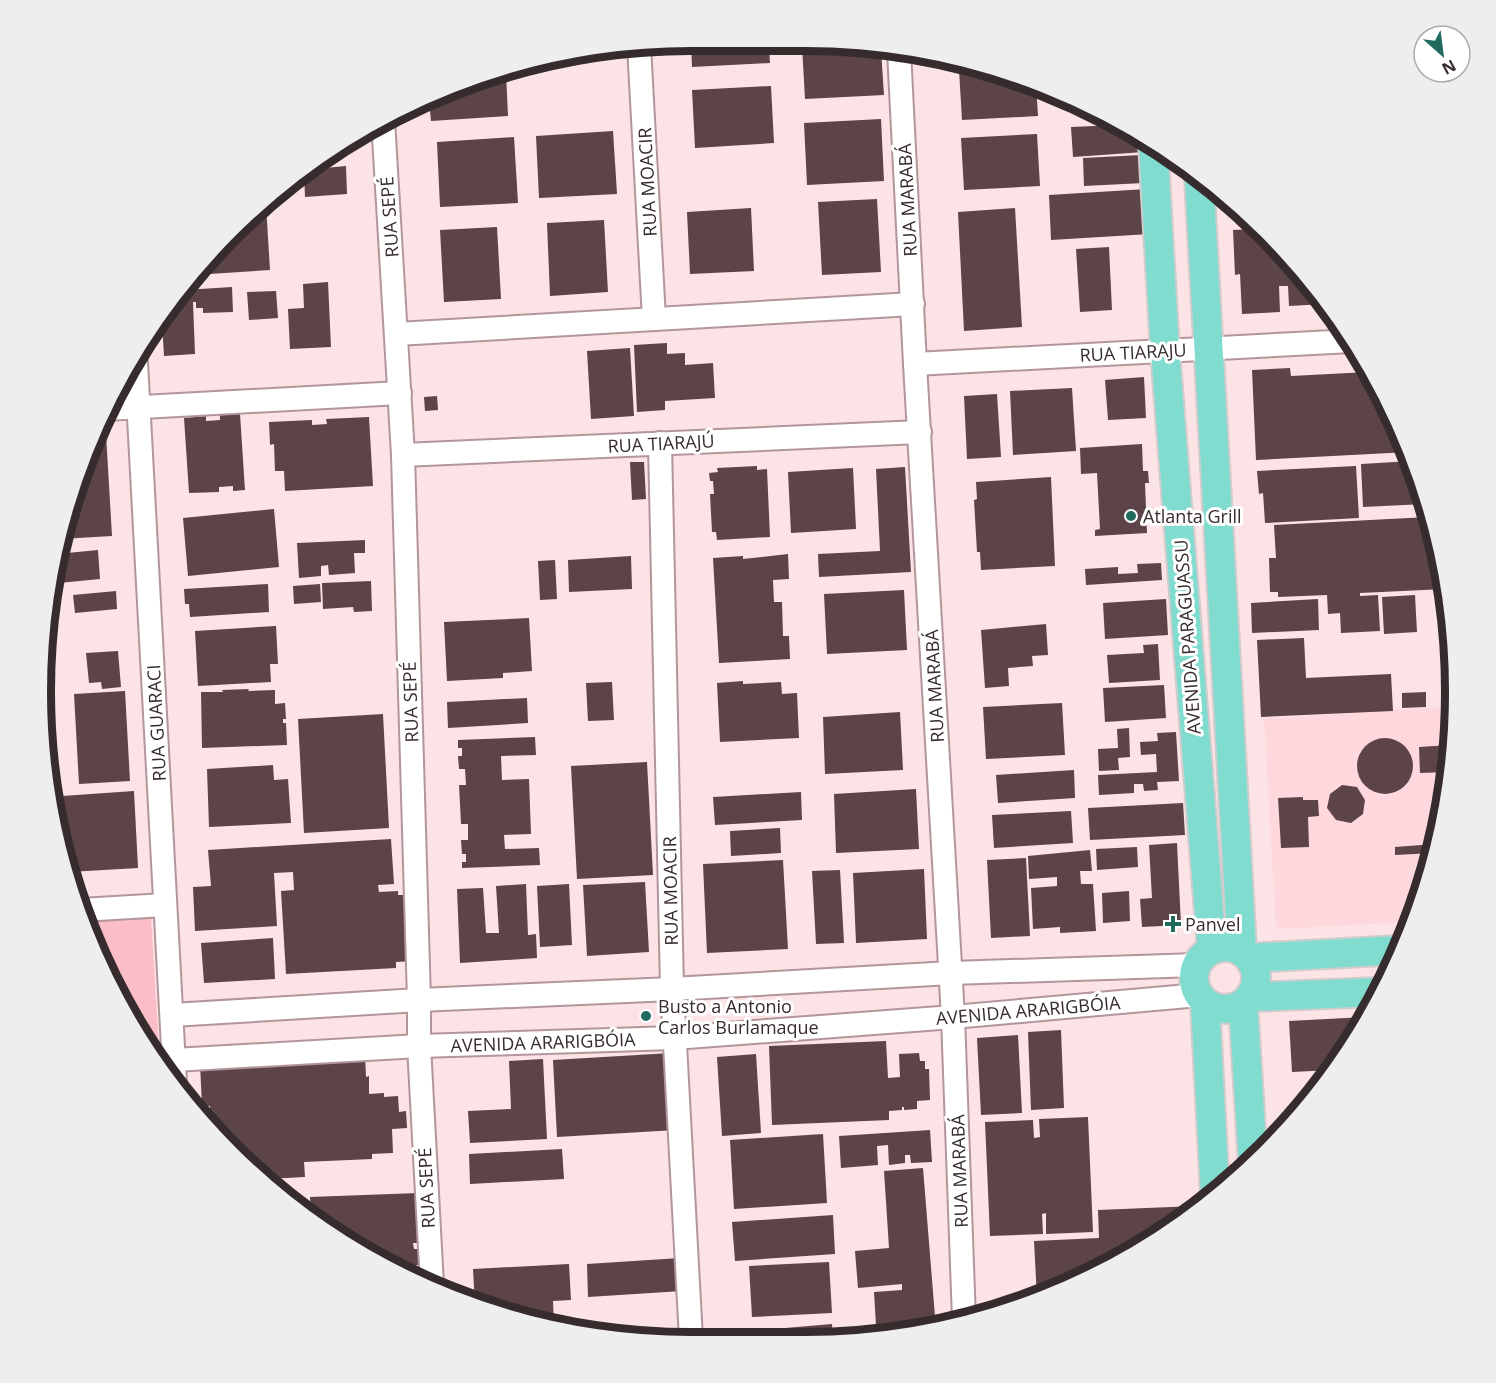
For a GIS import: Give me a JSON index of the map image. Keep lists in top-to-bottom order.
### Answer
{
  "streets": {
    "main road": ["AVENIDA PARAGUASSU"],
    "street": [
      "RUA MOACIR",
      "RUA MARABÁ",
      "RUA SEPÉ",
      "RUA TIARAJU",
      "RUA TIARAJÚ",
      "RUA GUARACI",
      "AVENIDA ARARIGBÓIA"
    ]
  },
  "crossings": [
    ["RUA MOACIR", "RUA TIARAJÚ"],
    ["RUA MOACIR", "AVENIDA ARARIGBÓIA"],
    ["RUA MARABÁ", "RUA TIARAJU"],
    ["RUA MARABÁ", "RUA TIARAJÚ"],
    ["RUA MARABÁ", "AVENIDA ARARIGBÓIA"],
    ["RUA SEPÉ", "RUA TIARAJÚ"],
    ["RUA SEPÉ", "AVENIDA ARARIGBÓIA"],
    ["RUA TIARAJU", "AVENIDA PARAGUASSU"],
    ["AVENIDA PARAGUASSU", "AVENIDA ARARIGBÓIA"],
    ["RUA GUARACI", "AVENIDA ARARIGBÓIA"]
  ],
  "places": {
    "other": ["Atlanta Grill", "Busto a Antonio Carlos Burlamaque"],
    "health": ["Panvel"]
  },
  "north": "bottom right"
}
